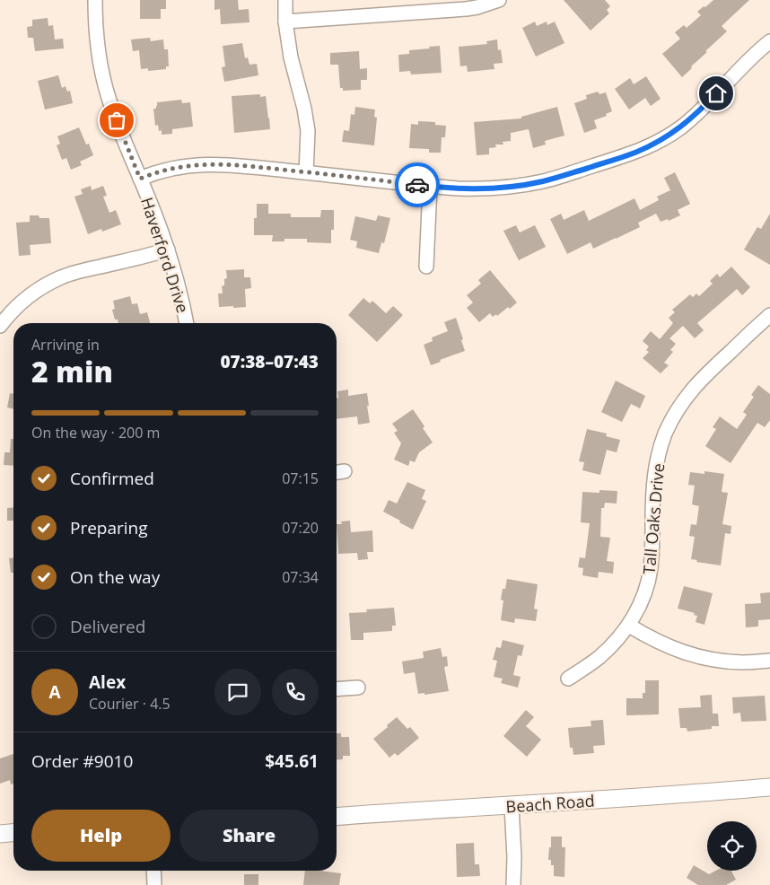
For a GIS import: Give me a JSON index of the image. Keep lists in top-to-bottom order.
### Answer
{
  "streets": {
    "street": ["Haverford Drive", "Tall Oaks Drive", "Beach Road"]
  },
  "page": {
    "heading": ["2 min", "Arriving in", "07:38–07:43"],
    "panel": [
      "Alex",
      "Courier · 4.5",
      "Order #9010",
      "$45.61"
    ],
    "bar": "On the way · 200 m",
    "list": [
      ["Confirmed", "07:15"],
      ["Preparing", "07:20"],
      ["On the way", "07:34"],
      "Delivered"
    ],
    "round": "A",
    "buttons": ["Help", "Share"]
  }
}
